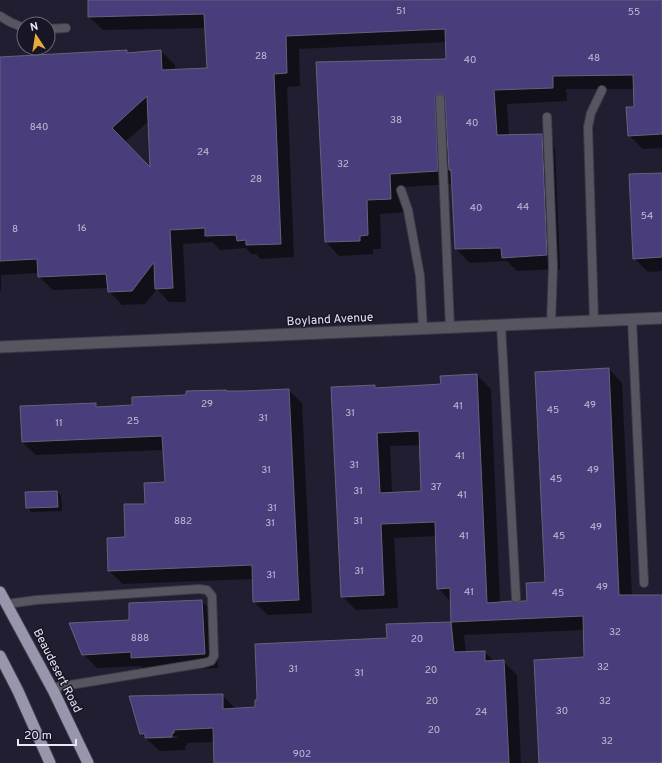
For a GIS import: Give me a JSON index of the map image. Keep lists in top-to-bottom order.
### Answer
{
  "streets": {
    "highway": ["Beaudesert Road"],
    "street": ["Boyland Avenue"]
  },
  "house_numbers": [
    "51",
    "55",
    "28",
    "48",
    "40",
    "38",
    "40",
    "840",
    "24",
    "32",
    "28",
    "44",
    "40",
    "54",
    "16",
    "8",
    "29",
    "49",
    "41",
    "45",
    "31",
    "31",
    "25",
    "11",
    "41",
    "31",
    "31",
    "49",
    "45",
    "37",
    "31",
    "41",
    "31",
    "882",
    "31",
    "31",
    "49",
    "41",
    "45",
    "31",
    "31",
    "49",
    "41",
    "45",
    "32",
    "888",
    "20",
    "32",
    "31",
    "20",
    "31",
    "20",
    "32",
    "30",
    "24",
    "20",
    "32",
    "902"
  ],
  "scale_bar": "20 m",
  "north": "top"
}
